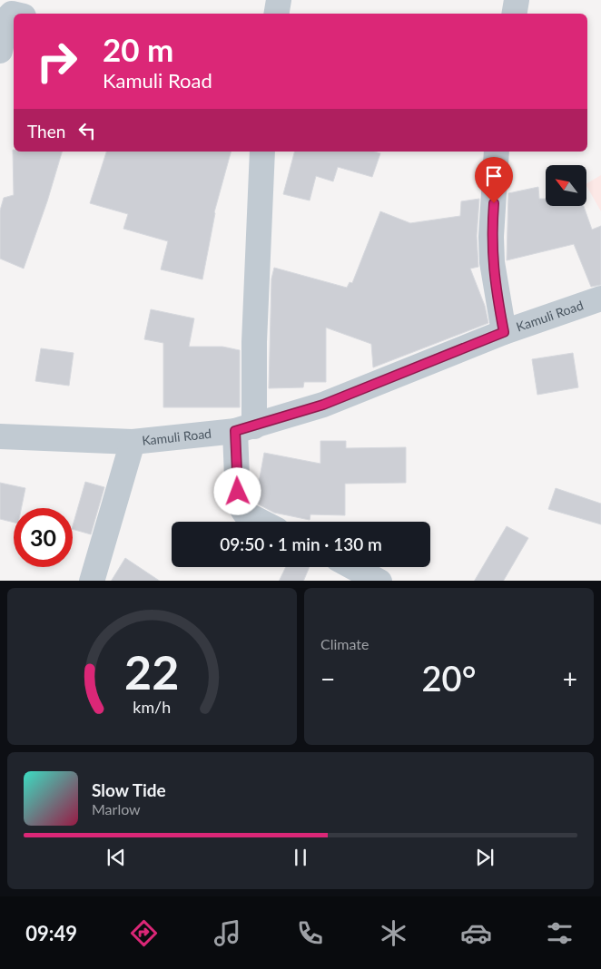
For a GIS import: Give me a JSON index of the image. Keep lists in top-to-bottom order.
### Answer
{
  "streets": {
    "street": ["Kamuli Road"]
  },
  "north": "top left",
  "page": {
    "turn": ["20 m", "Kamuli Road"],
    "then": "Then",
    "limit": "30",
    "trip": "09:50 · 1 min · 130 m",
    "tile": "Climate",
    "heat": ["−", "20°", "+"],
    "song": ["Slow Tide", "Marlow"],
    "tabs": "09:49",
    "gauge": ["22", "km/h"]
  }
}
